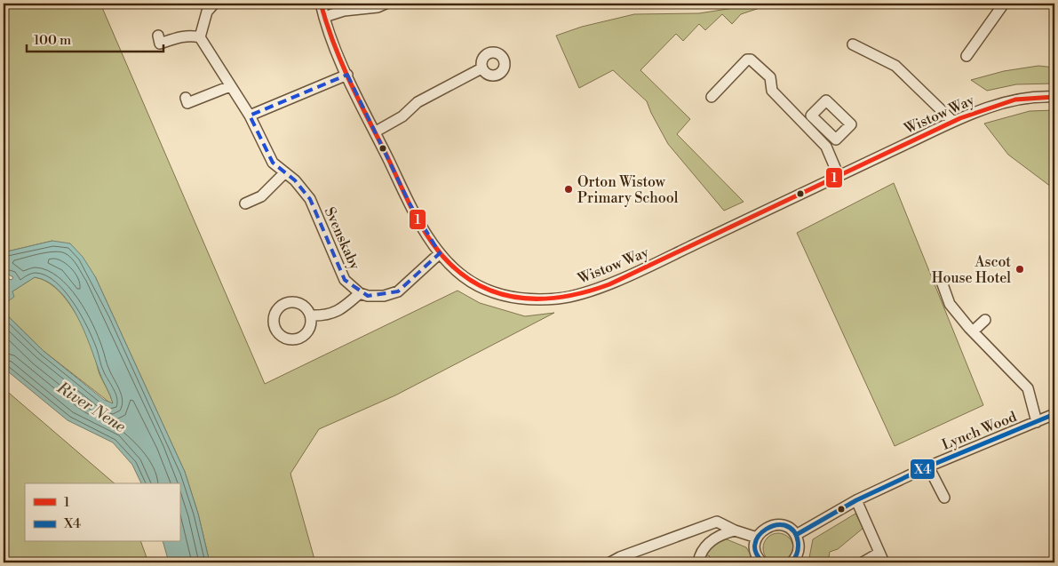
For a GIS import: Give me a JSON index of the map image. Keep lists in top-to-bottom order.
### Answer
{
  "streets": {
    "street": ["Wistow Way", "Svenskaby", "Lynch Wood"]
  },
  "water": ["River Nene"],
  "places": ["Orton Wistow Primary School", "Ascot House Hotel"],
  "lines": ["transit line 1", "transit line X4"],
  "legend": ["1", "X4"],
  "scale_bar": "100 m"
}
